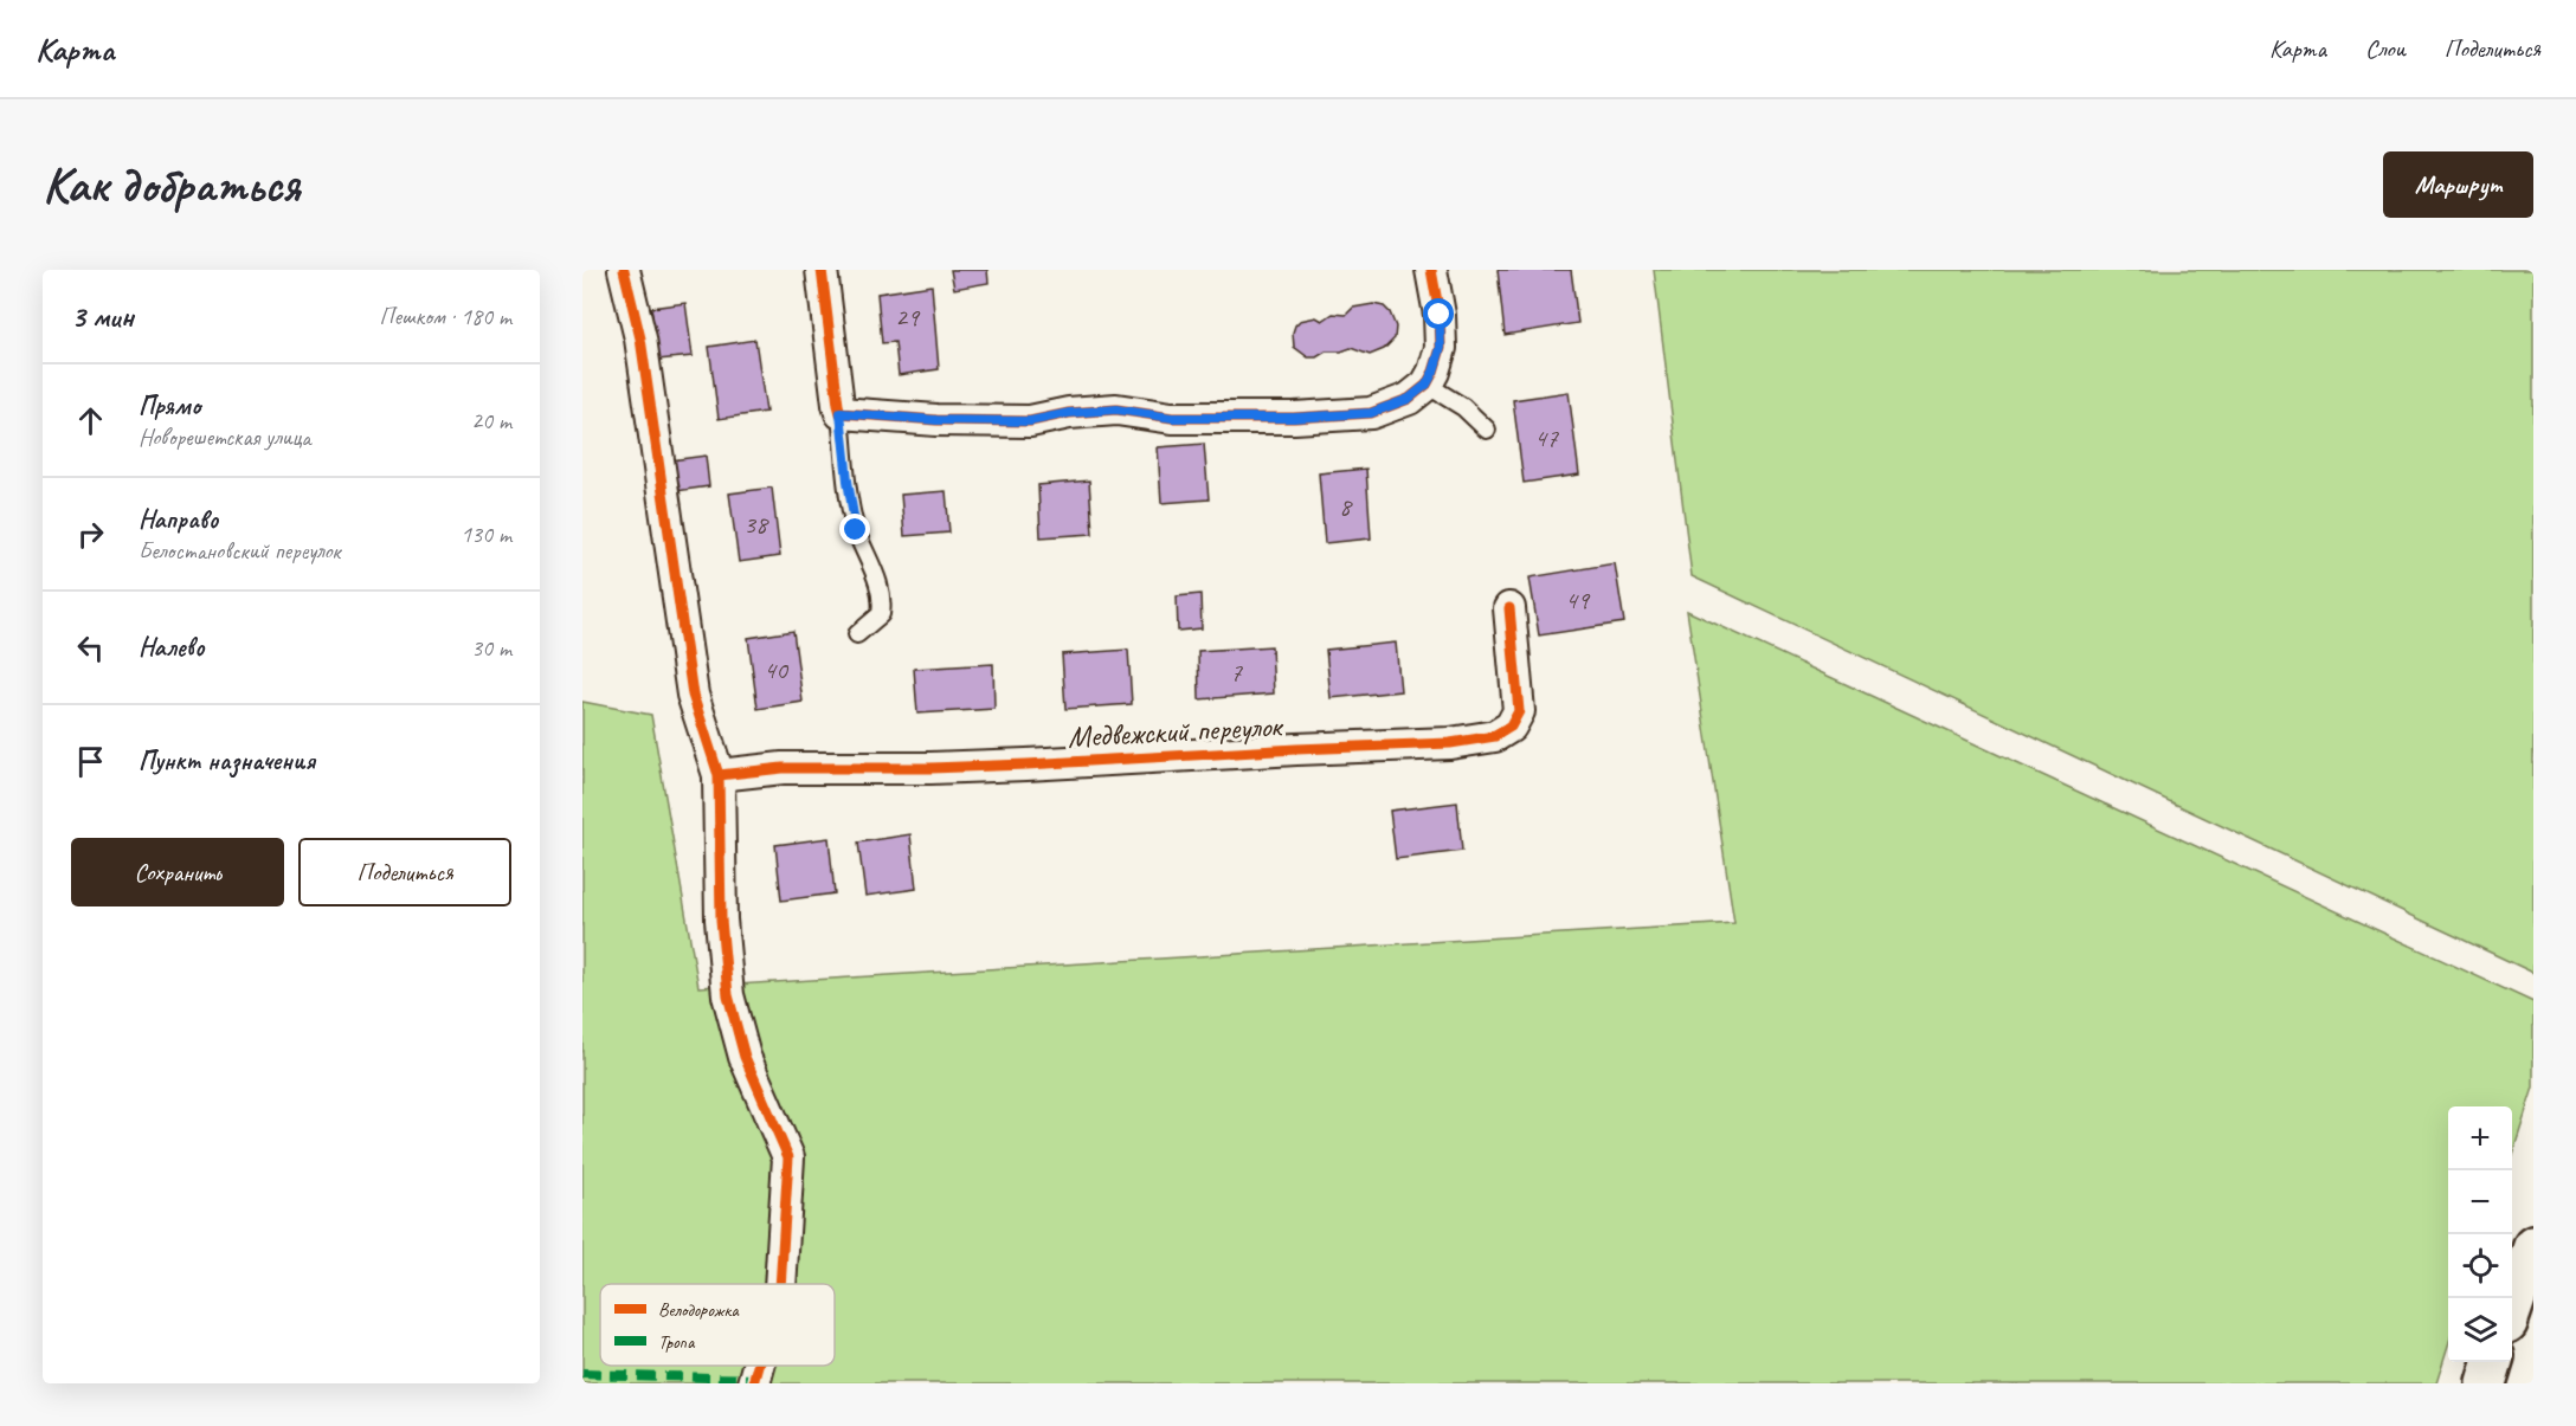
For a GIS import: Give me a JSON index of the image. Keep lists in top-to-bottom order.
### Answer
{
  "streets": {
    "street": ["Медвежский переулок"]
  },
  "house_numbers": [
    "29",
    "47",
    "8",
    "38",
    "49",
    "40",
    "7"
  ],
  "legend": ["Велодорожка", "Тропа"],
  "page": {
    "header": "Карта",
    "nav": ["Карта", "Слои", "Поделиться"],
    "buttons": [
      "Маршрут",
      ["Сохранить", "Поделиться"]
    ],
    "title": "Как добраться",
    "heading": ["3 мин", "Пешком · 180 m"],
    "list": [
      ["Прямо", "Новорешетская улица", "20 m"],
      ["Направо", "Белостановский переулок", "130 m"],
      ["Налево", "30 m"],
      "Пункт назначения"
    ],
    "map_buttons": ["+", "−"]
  }
}
